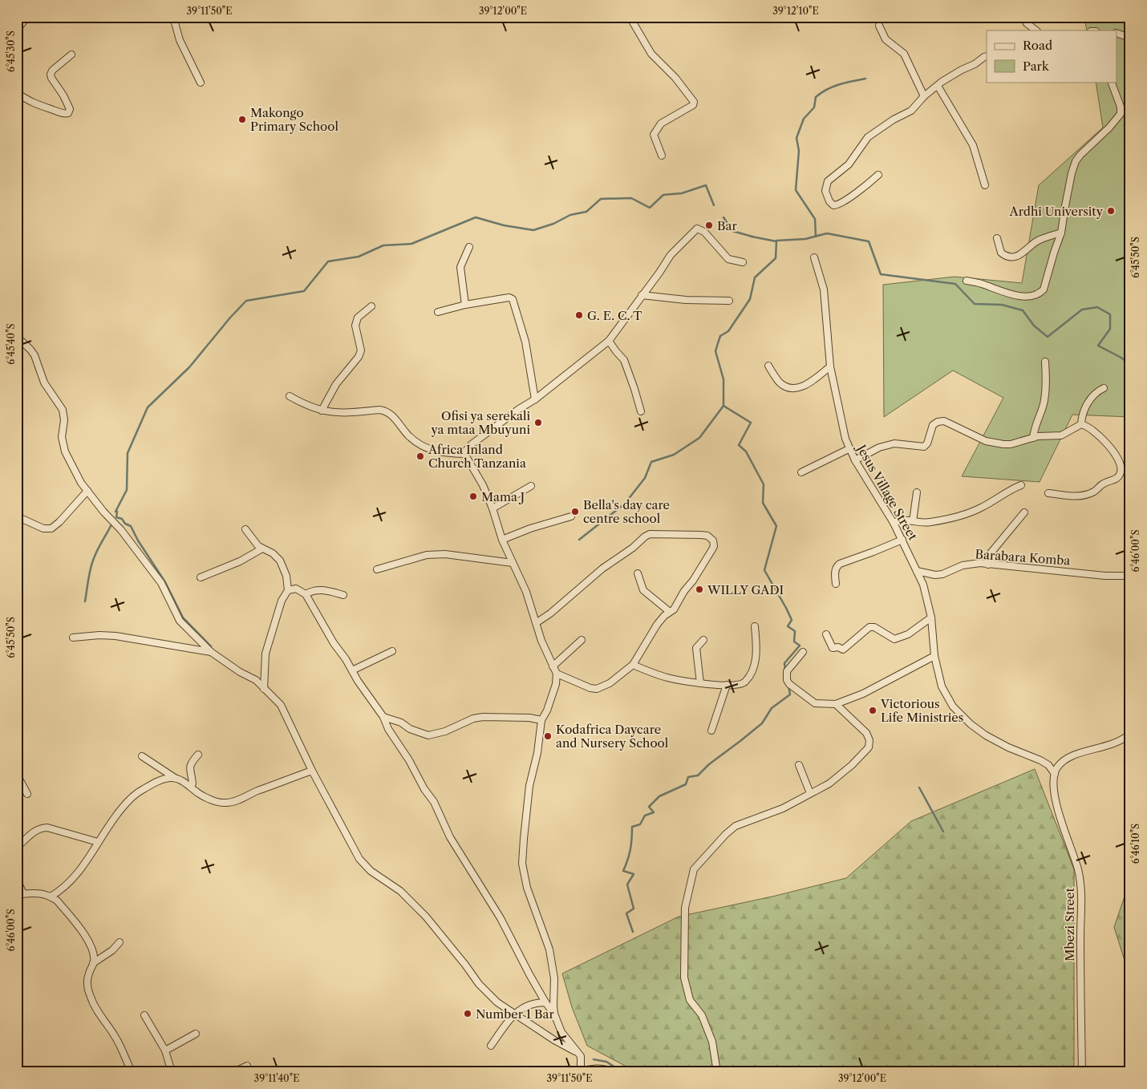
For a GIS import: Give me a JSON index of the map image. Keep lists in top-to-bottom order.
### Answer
{
  "streets": {
    "street": ["Jesus Village Street", "Barabara Komba", "Mbezi Street"]
  },
  "crossings": [
    ["Jesus Village Street", "Barabara Komba"],
    ["Jesus Village Street", "Mbezi Street"]
  ],
  "places": [
    "Makongo Primary School",
    "Ardhi University",
    "Bar",
    "G. E. C. T",
    "Ofisi ya serekali ya mtaa Mbuyuni",
    "Africa Inland Church Tanzania",
    "Mama J",
    "Bella's day care centre school",
    "WILLY GADI",
    "Victorious Life Ministries",
    "Kodafrica Daycare and Nursery School",
    "Number 1 Bar"
  ],
  "legend": ["Road", "Park"],
  "coordinates": [
    "39°11'50\"E",
    "39°12'00\"E",
    "39°12'10\"E",
    "6°45'30\"S",
    "6°45'50\"S",
    "6°45'40\"S",
    "6°46'00\"S",
    "6°46'10\"S",
    "39°11'40\"E"
  ]
}
